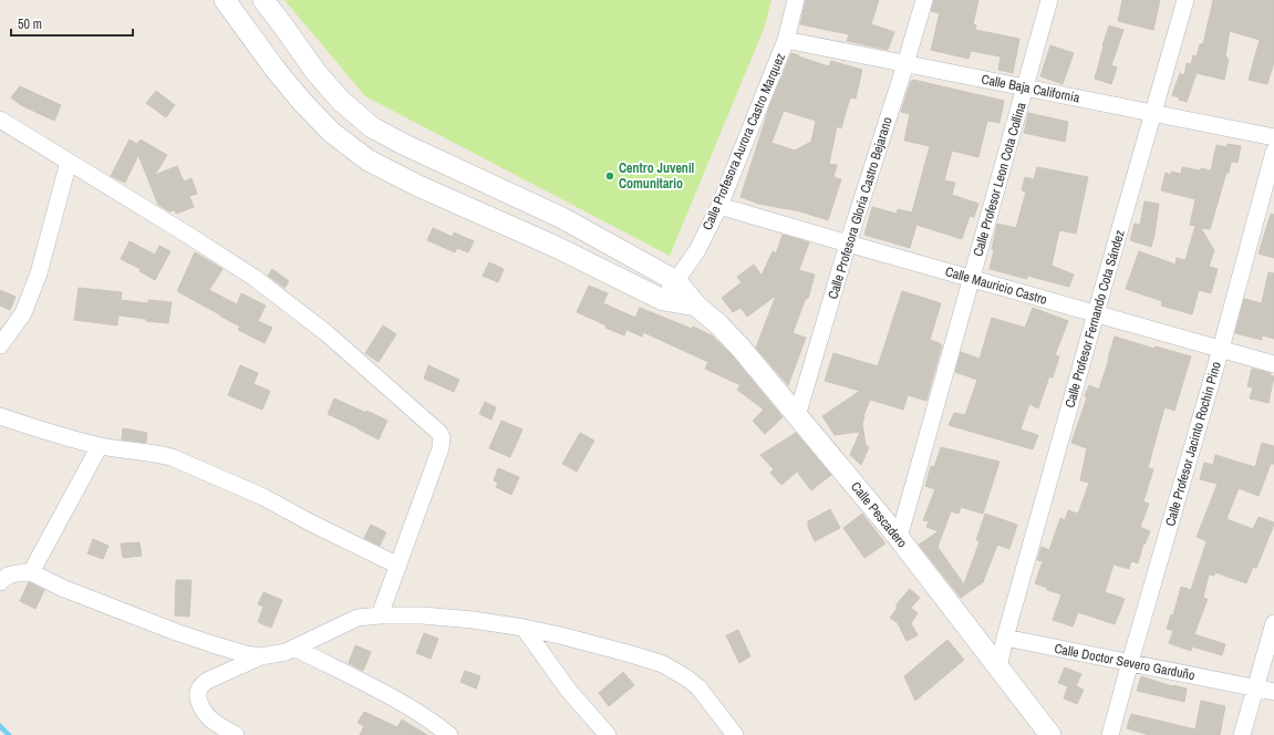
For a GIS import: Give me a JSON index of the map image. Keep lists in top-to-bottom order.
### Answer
{
  "streets": {
    "street": [
      "Calle Baja California",
      "Calle Profesora Aurora Castro Marquez",
      "Calle Profesor Leon Cota Collina",
      "Calle Profesora Gloria Castro Bejarano",
      "Calle Mauricio Castro",
      "Calle Profesor Fernando Cota Sández",
      "Calle Profesor Jacinto Rochin Pino",
      "Calle Pescadero",
      "Calle Doctor Severo Garduño"
    ]
  },
  "crossings": [
    ["Calle Baja California", "Calle Profesora Aurora Castro Marquez"],
    ["Calle Baja California", "Calle Profesor Leon Cota Collina"],
    ["Calle Baja California", "Calle Profesora Gloria Castro Bejarano"],
    ["Calle Baja California", "Calle Profesor Fernando Cota Sández"],
    ["Calle Profesora Aurora Castro Marquez", "Calle Mauricio Castro"],
    ["Calle Profesora Aurora Castro Marquez", "Calle Pescadero"],
    ["Calle Profesor Leon Cota Collina", "Calle Mauricio Castro"],
    ["Calle Profesor Leon Cota Collina", "Calle Pescadero"],
    ["Calle Profesora Gloria Castro Bejarano", "Calle Mauricio Castro"],
    ["Calle Profesora Gloria Castro Bejarano", "Calle Pescadero"],
    ["Calle Mauricio Castro", "Calle Profesor Fernando Cota Sández"],
    ["Calle Mauricio Castro", "Calle Profesor Jacinto Rochin Pino"],
    ["Calle Profesor Fernando Cota Sández", "Calle Doctor Severo Garduño"],
    ["Calle Profesor Jacinto Rochin Pino", "Calle Doctor Severo Garduño"]
  ],
  "places": ["Centro Juvenil Comunitario"],
  "scale_bar": "50 m"
}
